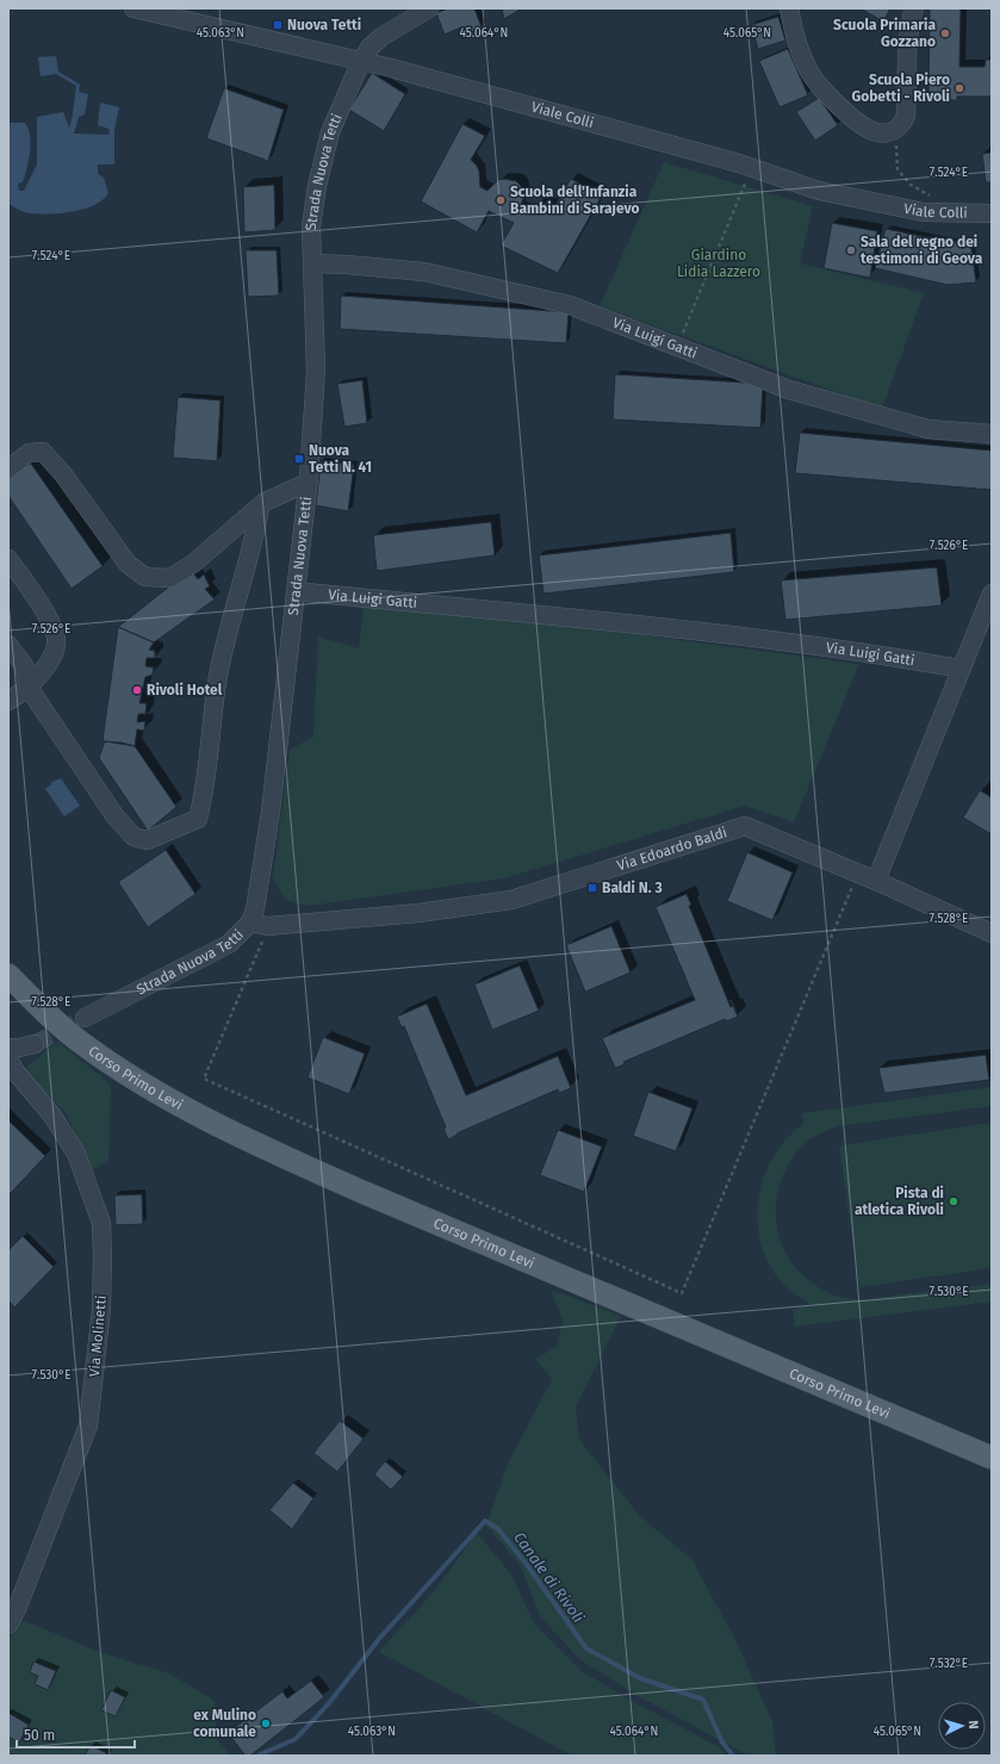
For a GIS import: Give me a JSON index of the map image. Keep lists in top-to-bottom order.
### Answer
{
  "streets": {
    "main road": ["Corso Primo Levi"],
    "street": [
      "Viale Colli",
      "Strada Nuova Tetti",
      "Via Luigi Gatti",
      "Via Edoardo Baldi",
      "Via Molinetti"
    ]
  },
  "crossings": [
    ["Viale Colli", "Strada Nuova Tetti"],
    ["Strada Nuova Tetti", "Via Luigi Gatti"],
    ["Strada Nuova Tetti", "Via Edoardo Baldi"]
  ],
  "water": ["Canale di Rivoli"],
  "parks": ["Giardino Lidia Lazzero"],
  "places": {
    "transit": ["Nuova Tetti", "Nuova Tetti N. 41", "Baldi N. 3"],
    "other": [
      "Scuola Primaria Gozzano",
      "Scuola Piero Gobetti - Rivoli",
      "Scuola dell'Infanzia Bambini di Sarajevo",
      "Sala del regno dei testimoni di Geova",
      "Rivoli Hotel",
      "Pista di atletica Rivoli",
      "ex Mulino comunale"
    ]
  },
  "scale_bar": "50 m",
  "north": "right",
  "coordinates": [
    "45.063°N",
    "45.064°N",
    "45.065°N",
    "7.524°E",
    "7.526°E",
    "7.528°E",
    "7.530°E",
    "7.532°E"
  ]
}
